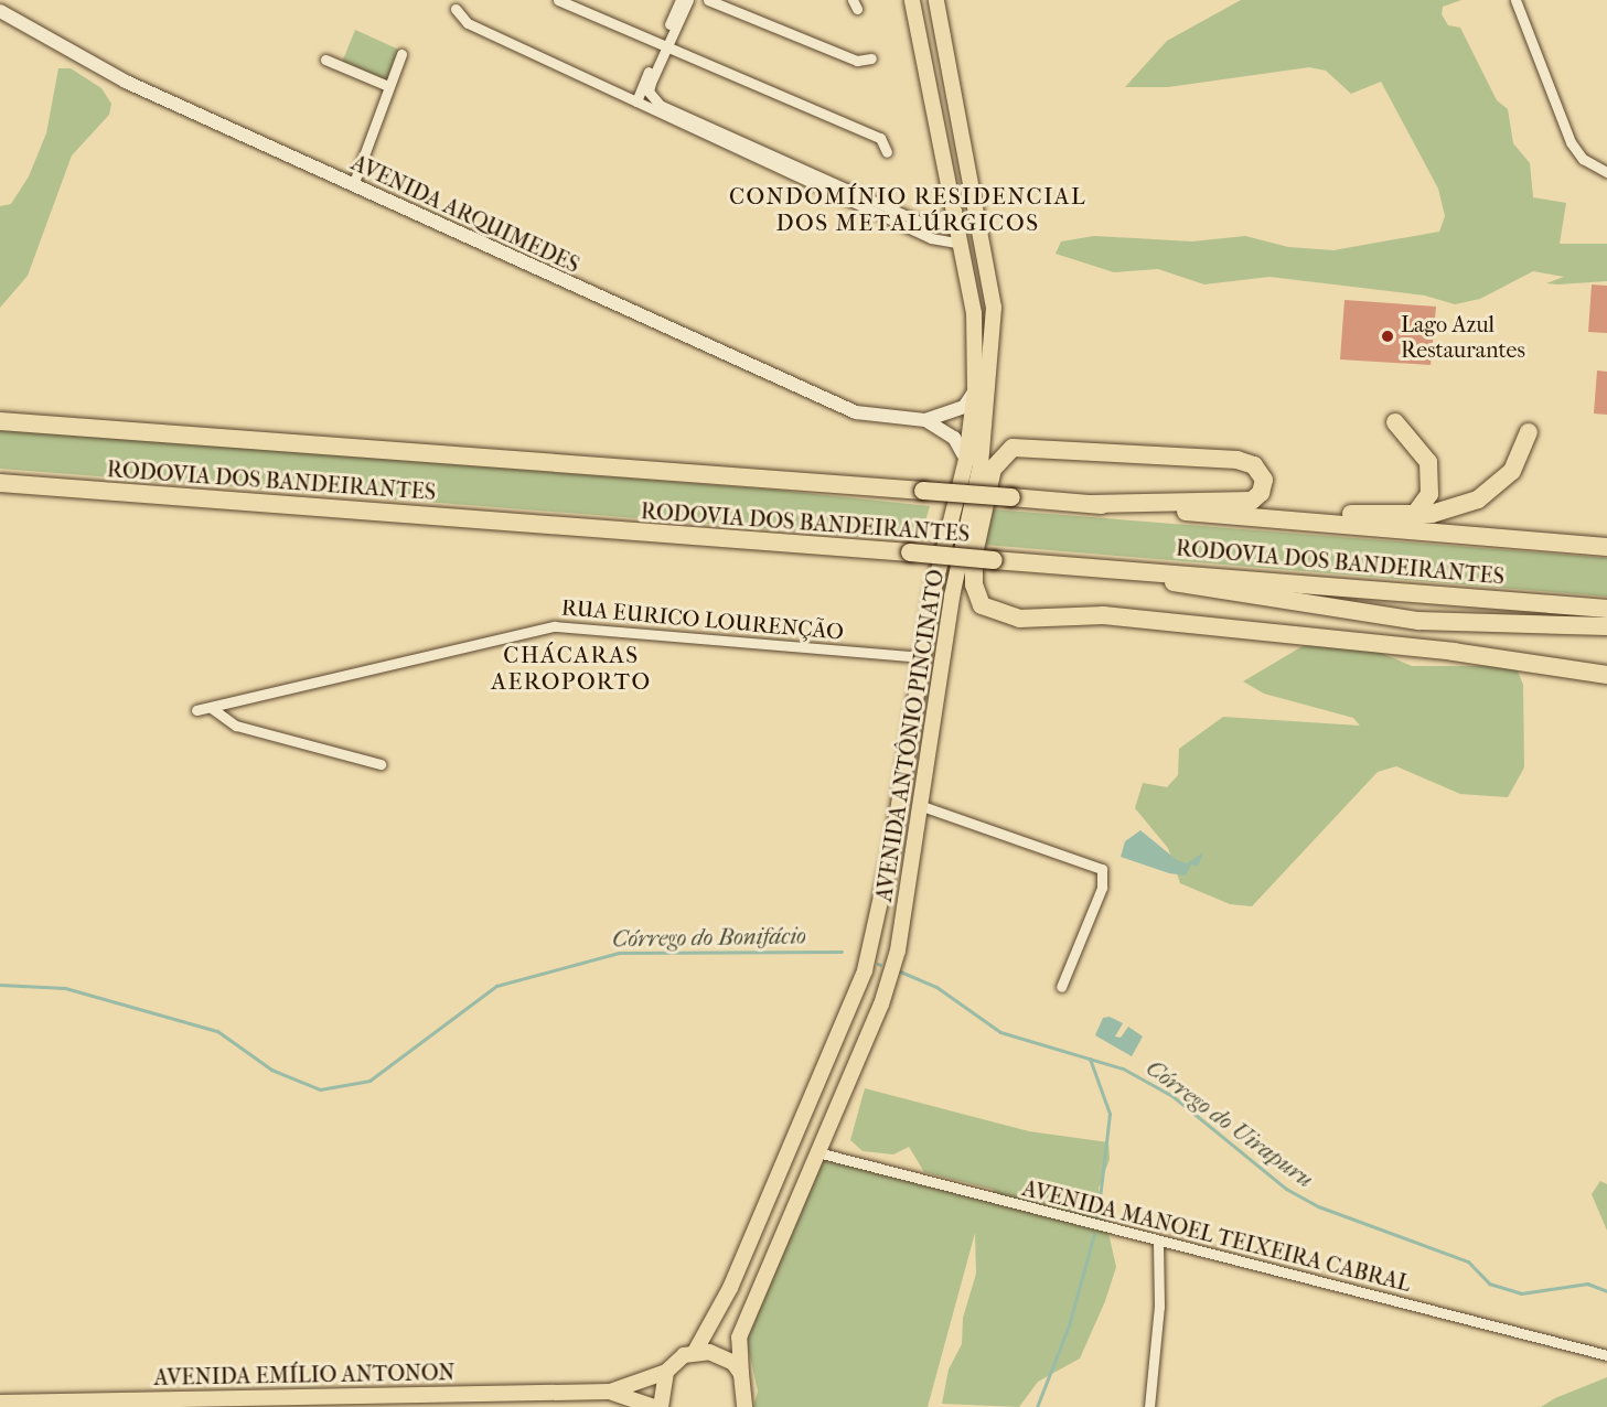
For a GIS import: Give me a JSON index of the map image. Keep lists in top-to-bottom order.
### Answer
{
  "streets": {
    "highway": ["RODOVIA DOS BANDEIRANTES"],
    "main road": ["AVENIDA ARQUIMEDES", "AVENIDA ANTÔNIO PINCINATO", "AVENIDA EMÍLIO ANTONON"],
    "street": ["RUA EURICO LOURENÇÃO", "AVENIDA MANOEL TEIXEIRA CABRAL"]
  },
  "crossings": [
    ["AVENIDA ARQUIMEDES", "AVENIDA ANTÔNIO PINCINATO"],
    ["RUA EURICO LOURENÇÃO", "AVENIDA ANTÔNIO PINCINATO"],
    ["AVENIDA ANTÔNIO PINCINATO", "AVENIDA MANOEL TEIXEIRA CABRAL"],
    ["AVENIDA ANTÔNIO PINCINATO", "AVENIDA EMÍLIO ANTONON"]
  ],
  "districts": ["CONDOMÍNIO RESIDENCIAL DOS METALÚRGICOS", "CHÁCARAS AEROPORTO"],
  "water": ["Córrego do Bonifácio", "Córrego do Uirapuru"],
  "places": ["Lago Azul Restaurantes"]
}
